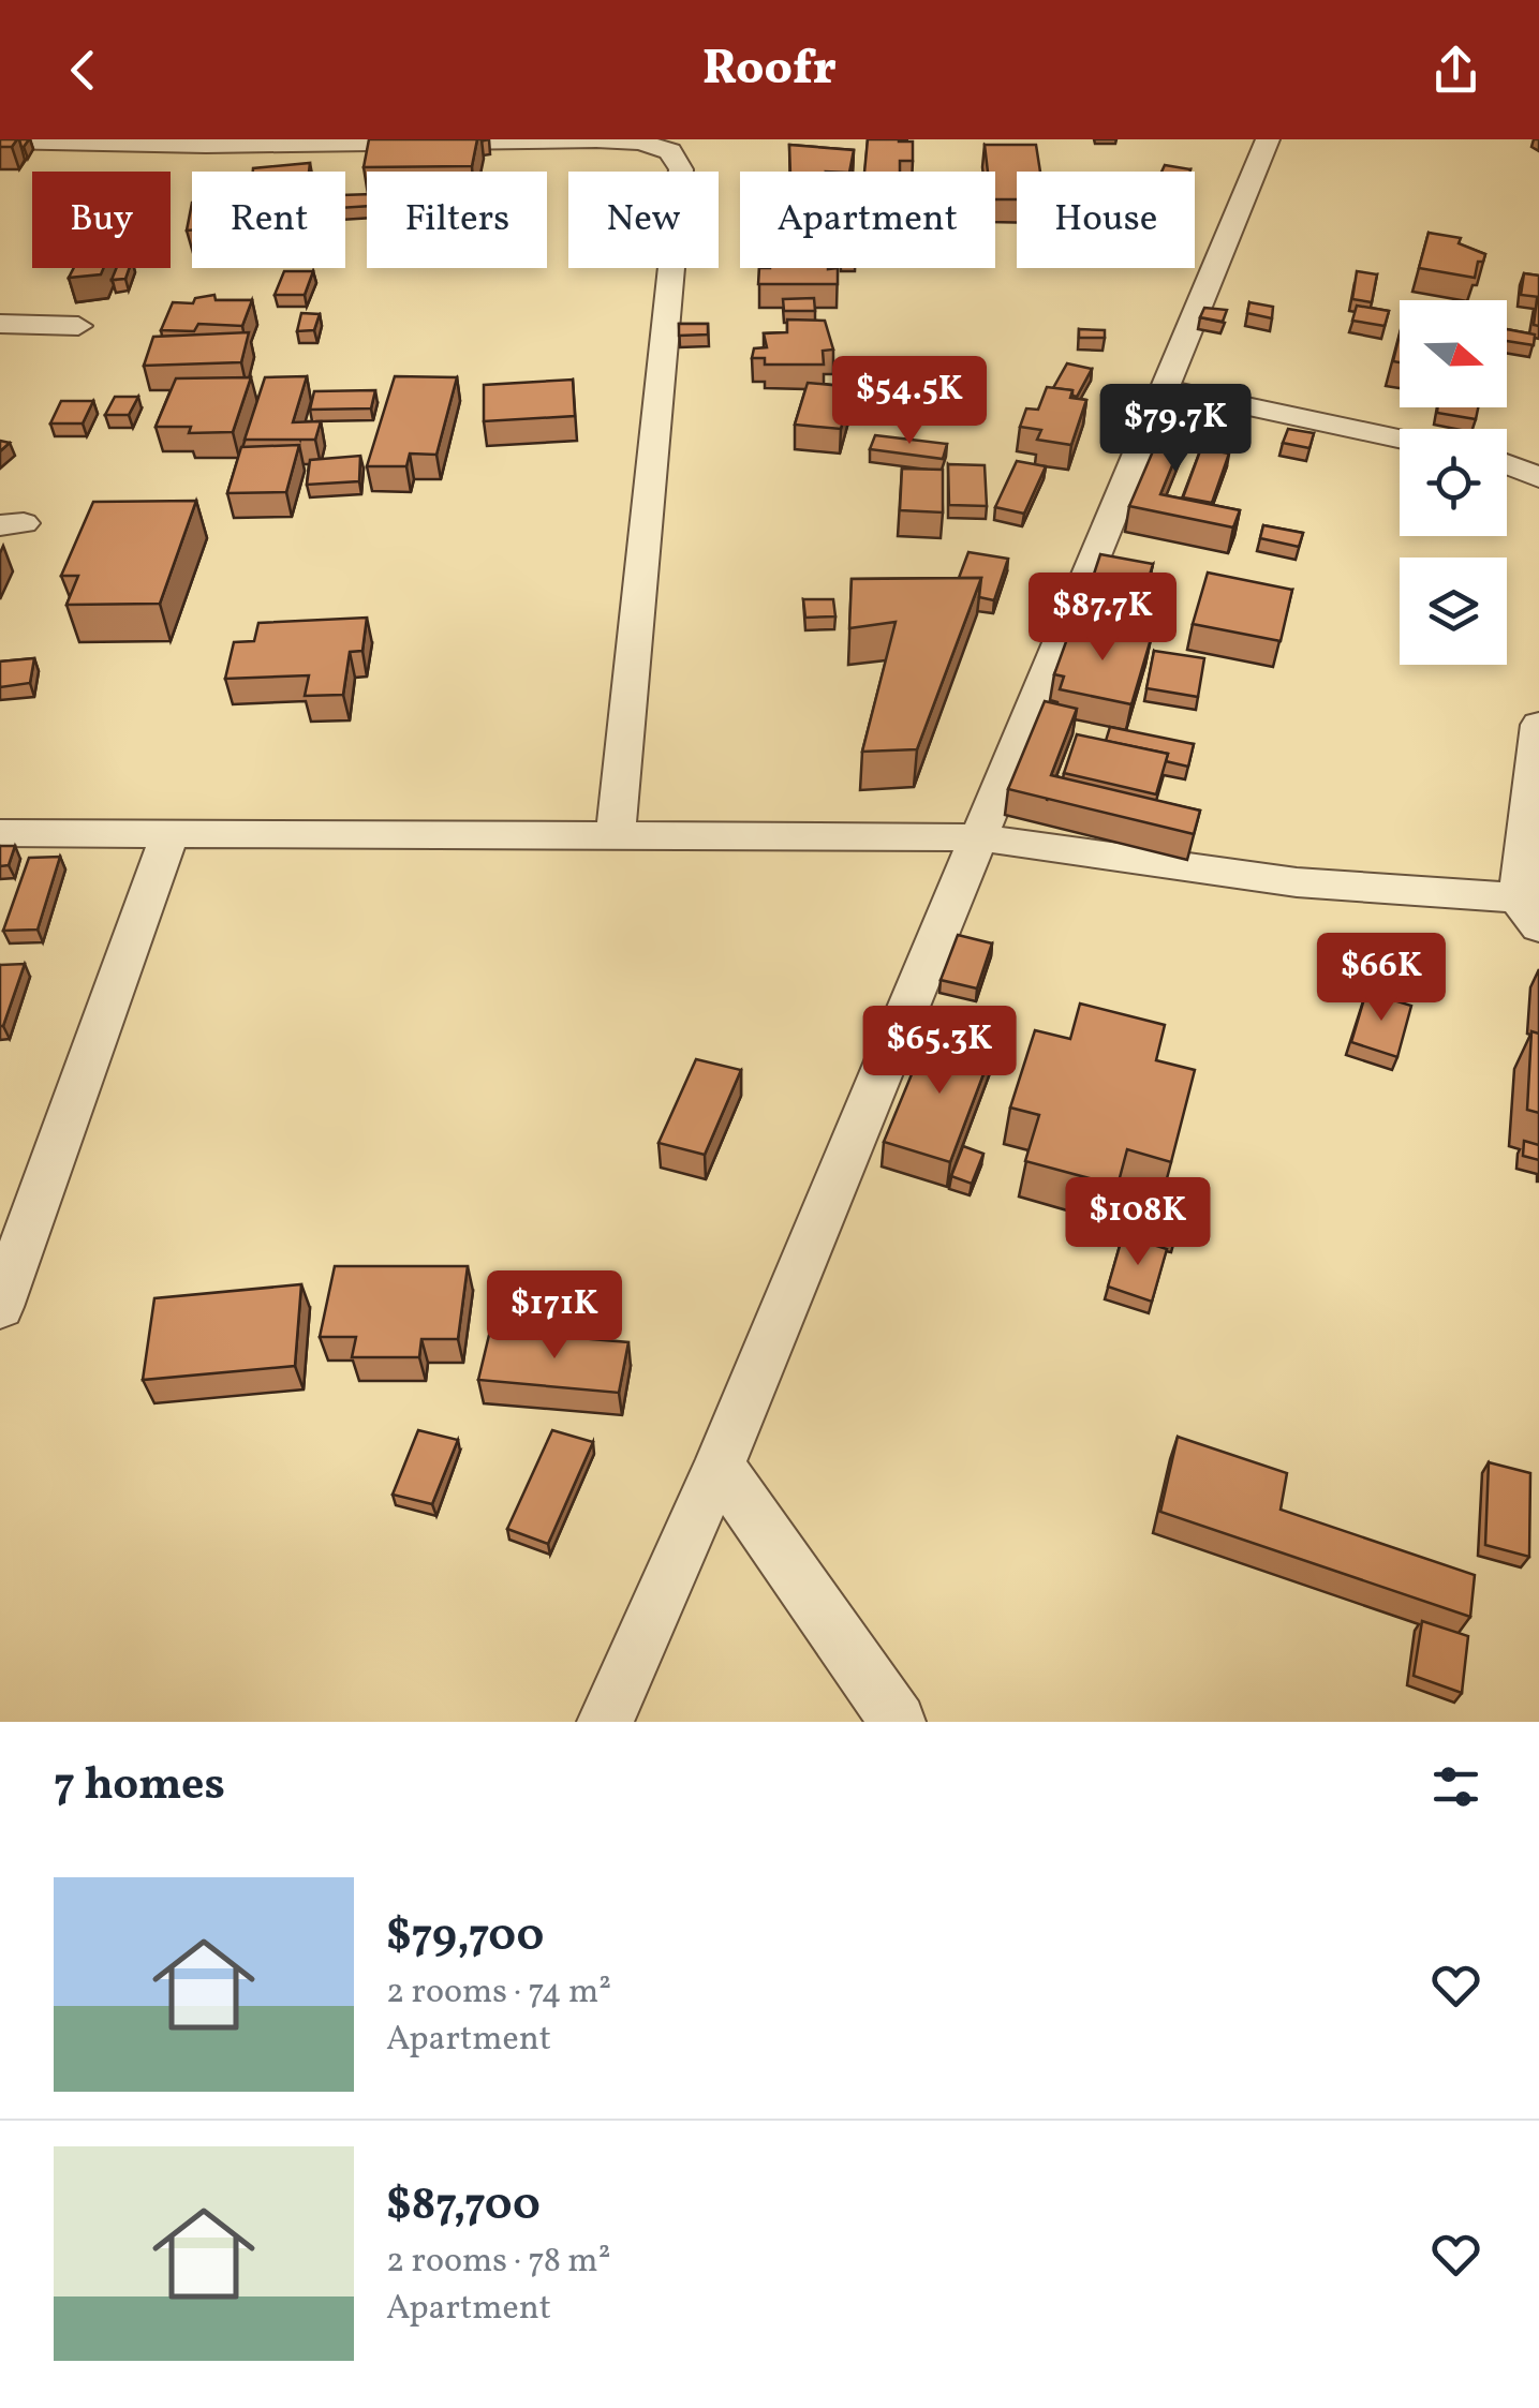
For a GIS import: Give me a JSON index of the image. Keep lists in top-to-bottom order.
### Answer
{
  "north": "right",
  "page": {
    "header": "Roofr",
    "chip": [
      "Buy",
      "Rent",
      "Filters",
      "New",
      "Apartment",
      "House"
    ],
    "price": [
      "$54.5K",
      "$79.7K",
      "$87.7K",
      "$66K",
      "$65.3K",
      "$108K",
      "$171K"
    ],
    "heading": "7 homes",
    "list": [
      {
        "name": "$79,700",
        "note": "2 rooms · 74 m² · Apartment"
      },
      {
        "name": "$87,700",
        "note": "2 rooms · 78 m² · Apartment"
      }
    ]
  }
}
